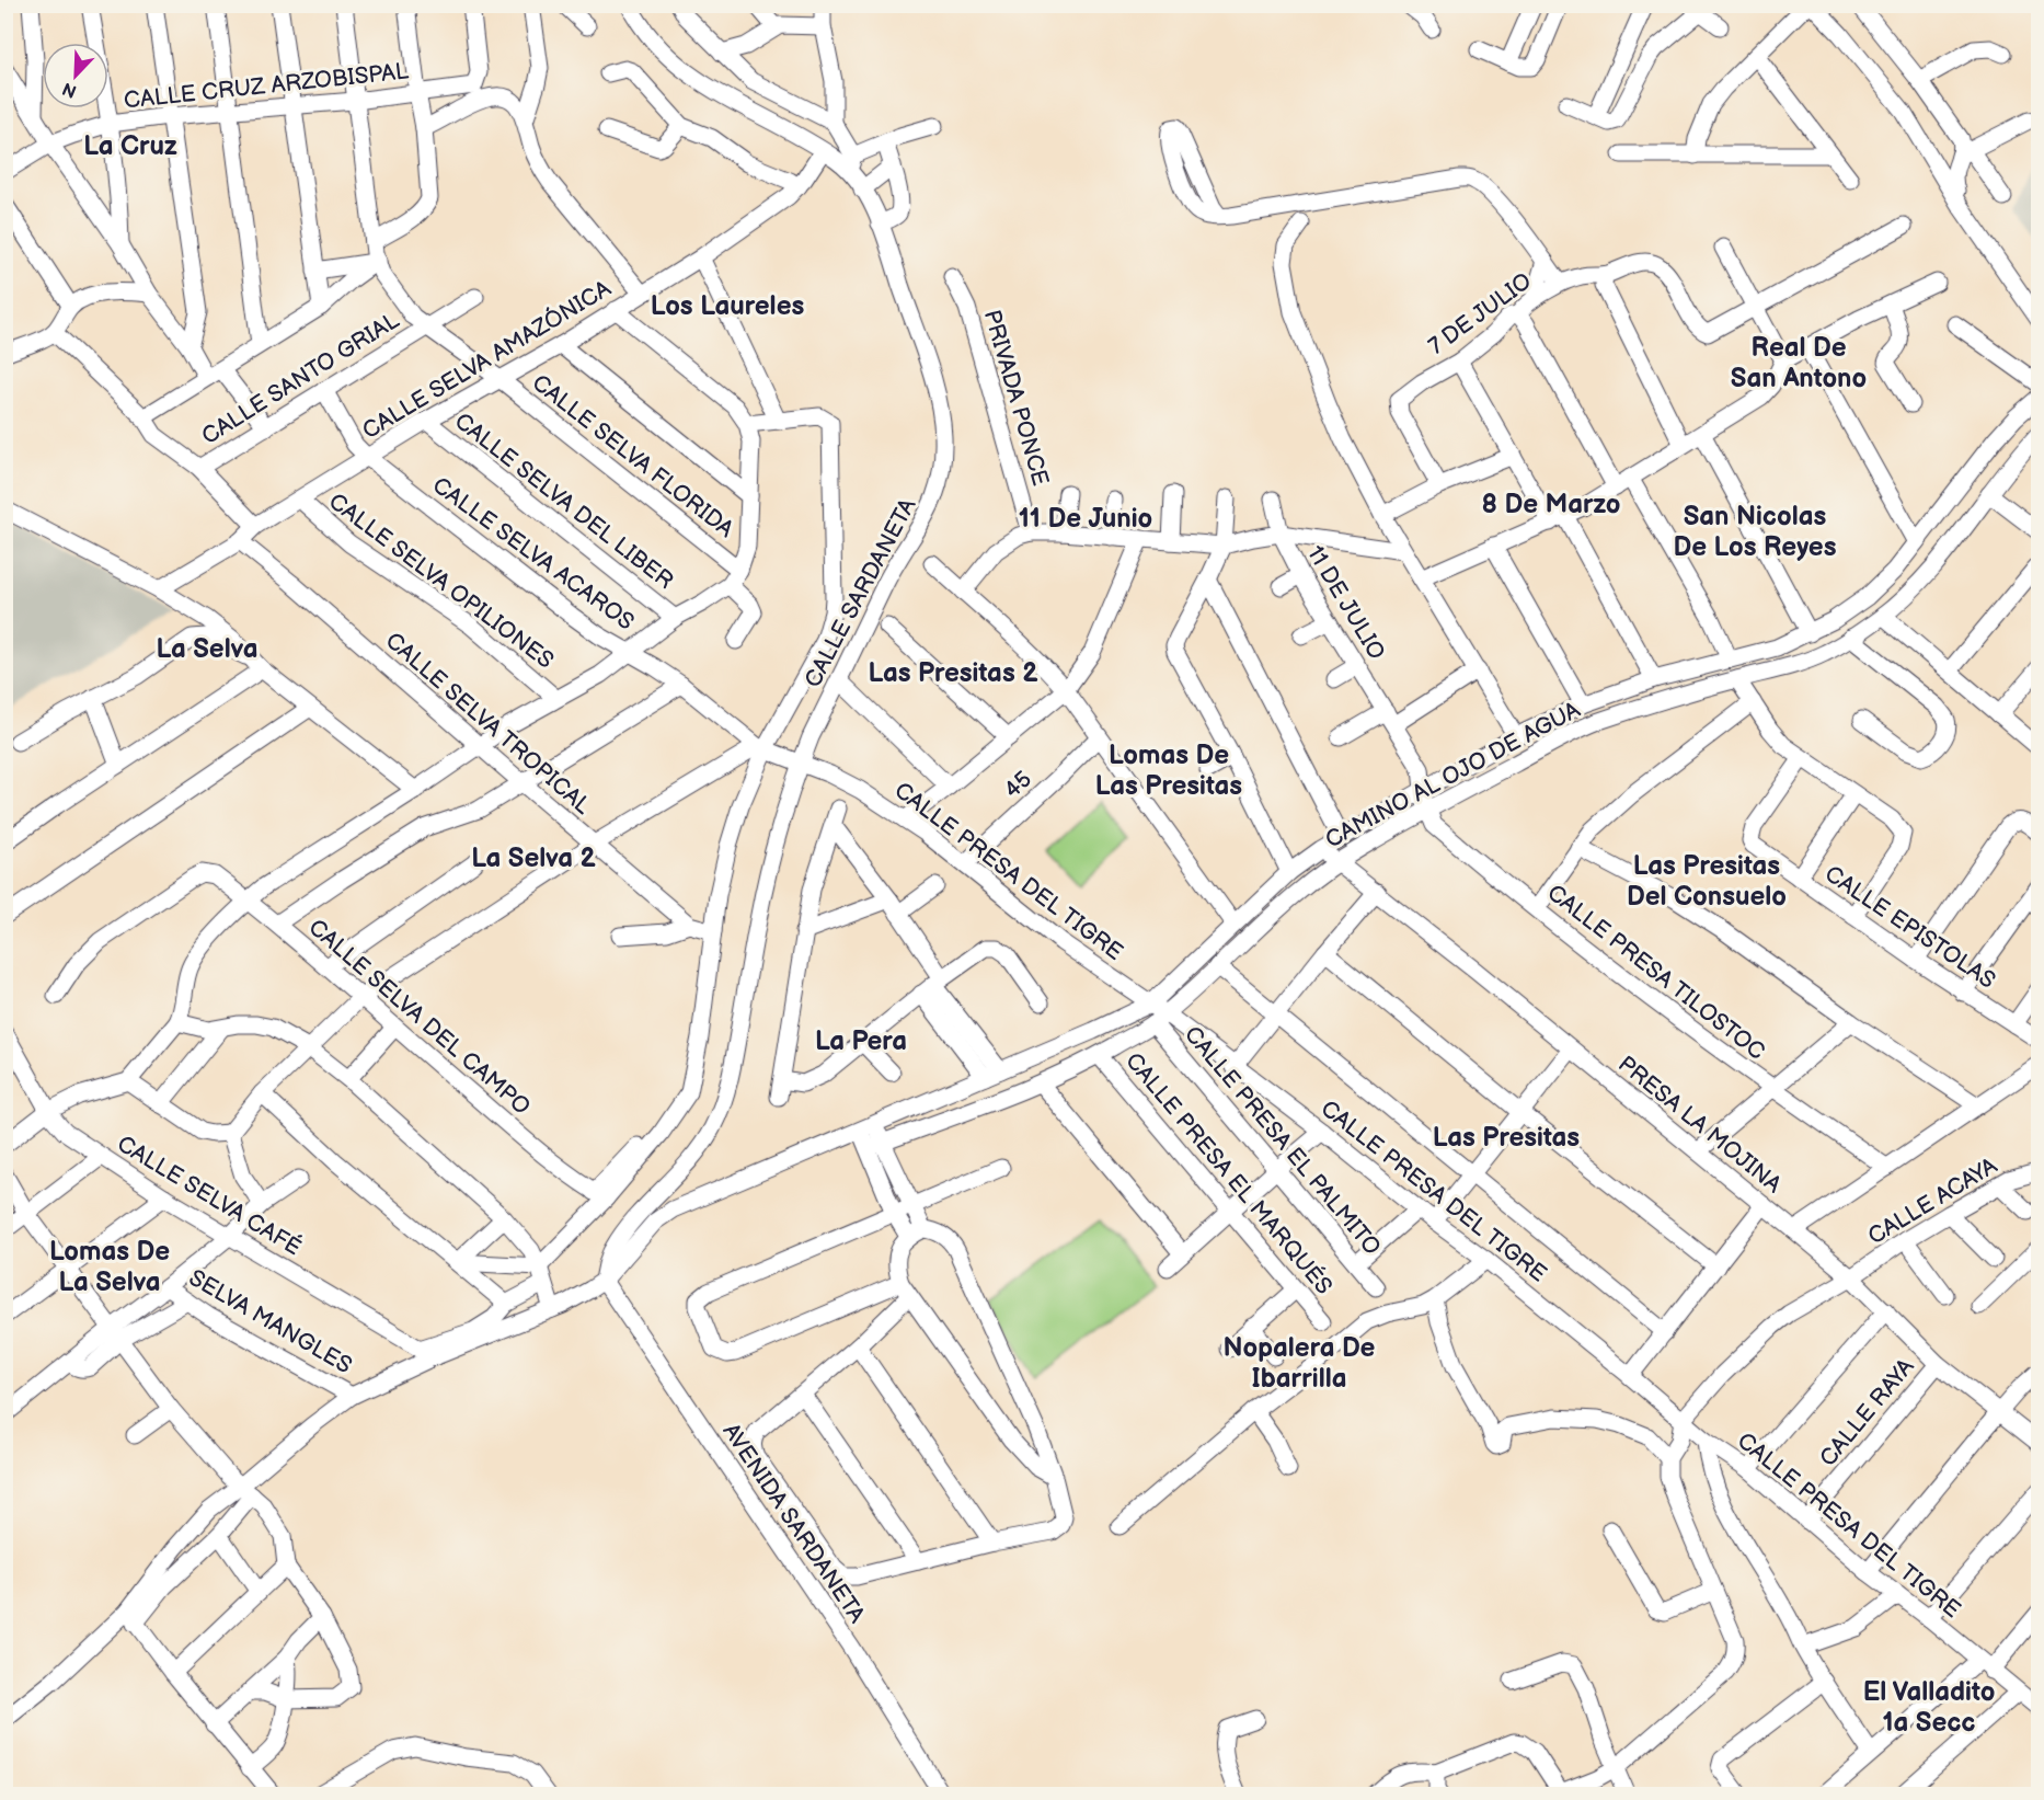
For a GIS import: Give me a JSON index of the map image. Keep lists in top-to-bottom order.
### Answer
{
  "streets": {
    "street": [
      "CALLE CRUZ ARZOBISPAL",
      "7 DE JULIO",
      "CALLE SELVA AMAZÓNICA",
      "CALLE SANTO GRIAL",
      "PRIVADA PONCE",
      "CALLE SELVA FLORIDA",
      "CALLE SELVA DEL LIBER",
      "CALLE SELVA ACAROS",
      "CALLE SELVA OPILIONES",
      "CALLE SARDANETA",
      "11 DE JULIO",
      "CALLE SELVA TROPICAL",
      "CAMINO AL OJO DE AGUA",
      "45",
      "CALLE PRESA DEL TIGRE",
      "CALLE EPISTOLAS",
      "CALLE PRESA TILOSTOC",
      "CALLE SELVA DEL CAMPO",
      "PRESA LA MOJINA",
      "CALLE PRESA EL PALMITO",
      "CALLE PRESA EL MARQUÉS",
      "CALLE SELVA CAFÉ",
      "CALLE ACAYA",
      "SELVA MANGLES",
      "CALLE RAYA",
      "AVENIDA SARDANETA"
    ]
  },
  "crossings": [
    ["CALLE SELVA AMAZÓNICA", "CALLE SELVA FLORIDA"],
    ["CALLE SELVA AMAZÓNICA", "CALLE SELVA DEL LIBER"],
    ["CALLE SELVA AMAZÓNICA", "CALLE SELVA ACAROS"],
    ["CALLE SELVA AMAZÓNICA", "CALLE SELVA OPILIONES"],
    ["CALLE SELVA AMAZÓNICA", "CALLE SARDANETA"],
    ["CALLE SELVA AMAZÓNICA", "CALLE SELVA TROPICAL"],
    ["CALLE SANTO GRIAL", "CALLE SELVA FLORIDA"],
    ["CALLE SANTO GRIAL", "CALLE SELVA ACAROS"],
    ["CALLE SELVA ACAROS", "CALLE PRESA DEL TIGRE"],
    ["CALLE SARDANETA", "CAMINO AL OJO DE AGUA"],
    ["CALLE SARDANETA", "CALLE PRESA DEL TIGRE"],
    ["CALLE SARDANETA", "AVENIDA SARDANETA"],
    ["11 DE JULIO", "CAMINO AL OJO DE AGUA"],
    ["11 DE JULIO", "CALLE PRESA TILOSTOC"],
    ["CAMINO AL OJO DE AGUA", "CALLE PRESA DEL TIGRE"],
    ["CAMINO AL OJO DE AGUA", "CALLE PRESA TILOSTOC"],
    ["CAMINO AL OJO DE AGUA", "PRESA LA MOJINA"],
    ["CAMINO AL OJO DE AGUA", "CALLE PRESA EL PALMITO"],
    ["CAMINO AL OJO DE AGUA", "CALLE PRESA EL MARQUÉS"],
    ["CAMINO AL OJO DE AGUA", "CALLE SELVA CAFÉ"],
    ["CAMINO AL OJO DE AGUA", "AVENIDA SARDANETA"],
    ["45", "CALLE PRESA DEL TIGRE"],
    ["CALLE PRESA DEL TIGRE", "CALLE PRESA EL PALMITO"],
    ["CALLE PRESA DEL TIGRE", "CALLE ACAYA"],
    ["CALLE PRESA DEL TIGRE", "CALLE RAYA"],
    ["PRESA LA MOJINA", "CALLE ACAYA"],
    ["PRESA LA MOJINA", "CALLE RAYA"]
  ],
  "districts": [
    "La Cruz",
    "Los Laureles",
    "Real De San Antono",
    "8 De Marzo",
    "San Nicolas De Los Reyes",
    "11 De Junio",
    "La Selva",
    "Las Presitas 2",
    "Lomas De Las Presitas",
    "La Selva 2",
    "Las Presitas Del Consuelo",
    "La Pera",
    "Las Presitas",
    "Lomas De La Selva",
    "Nopalera De Ibarrilla",
    "El Valladito 1a Secc"
  ],
  "north": "bottom left"
}
